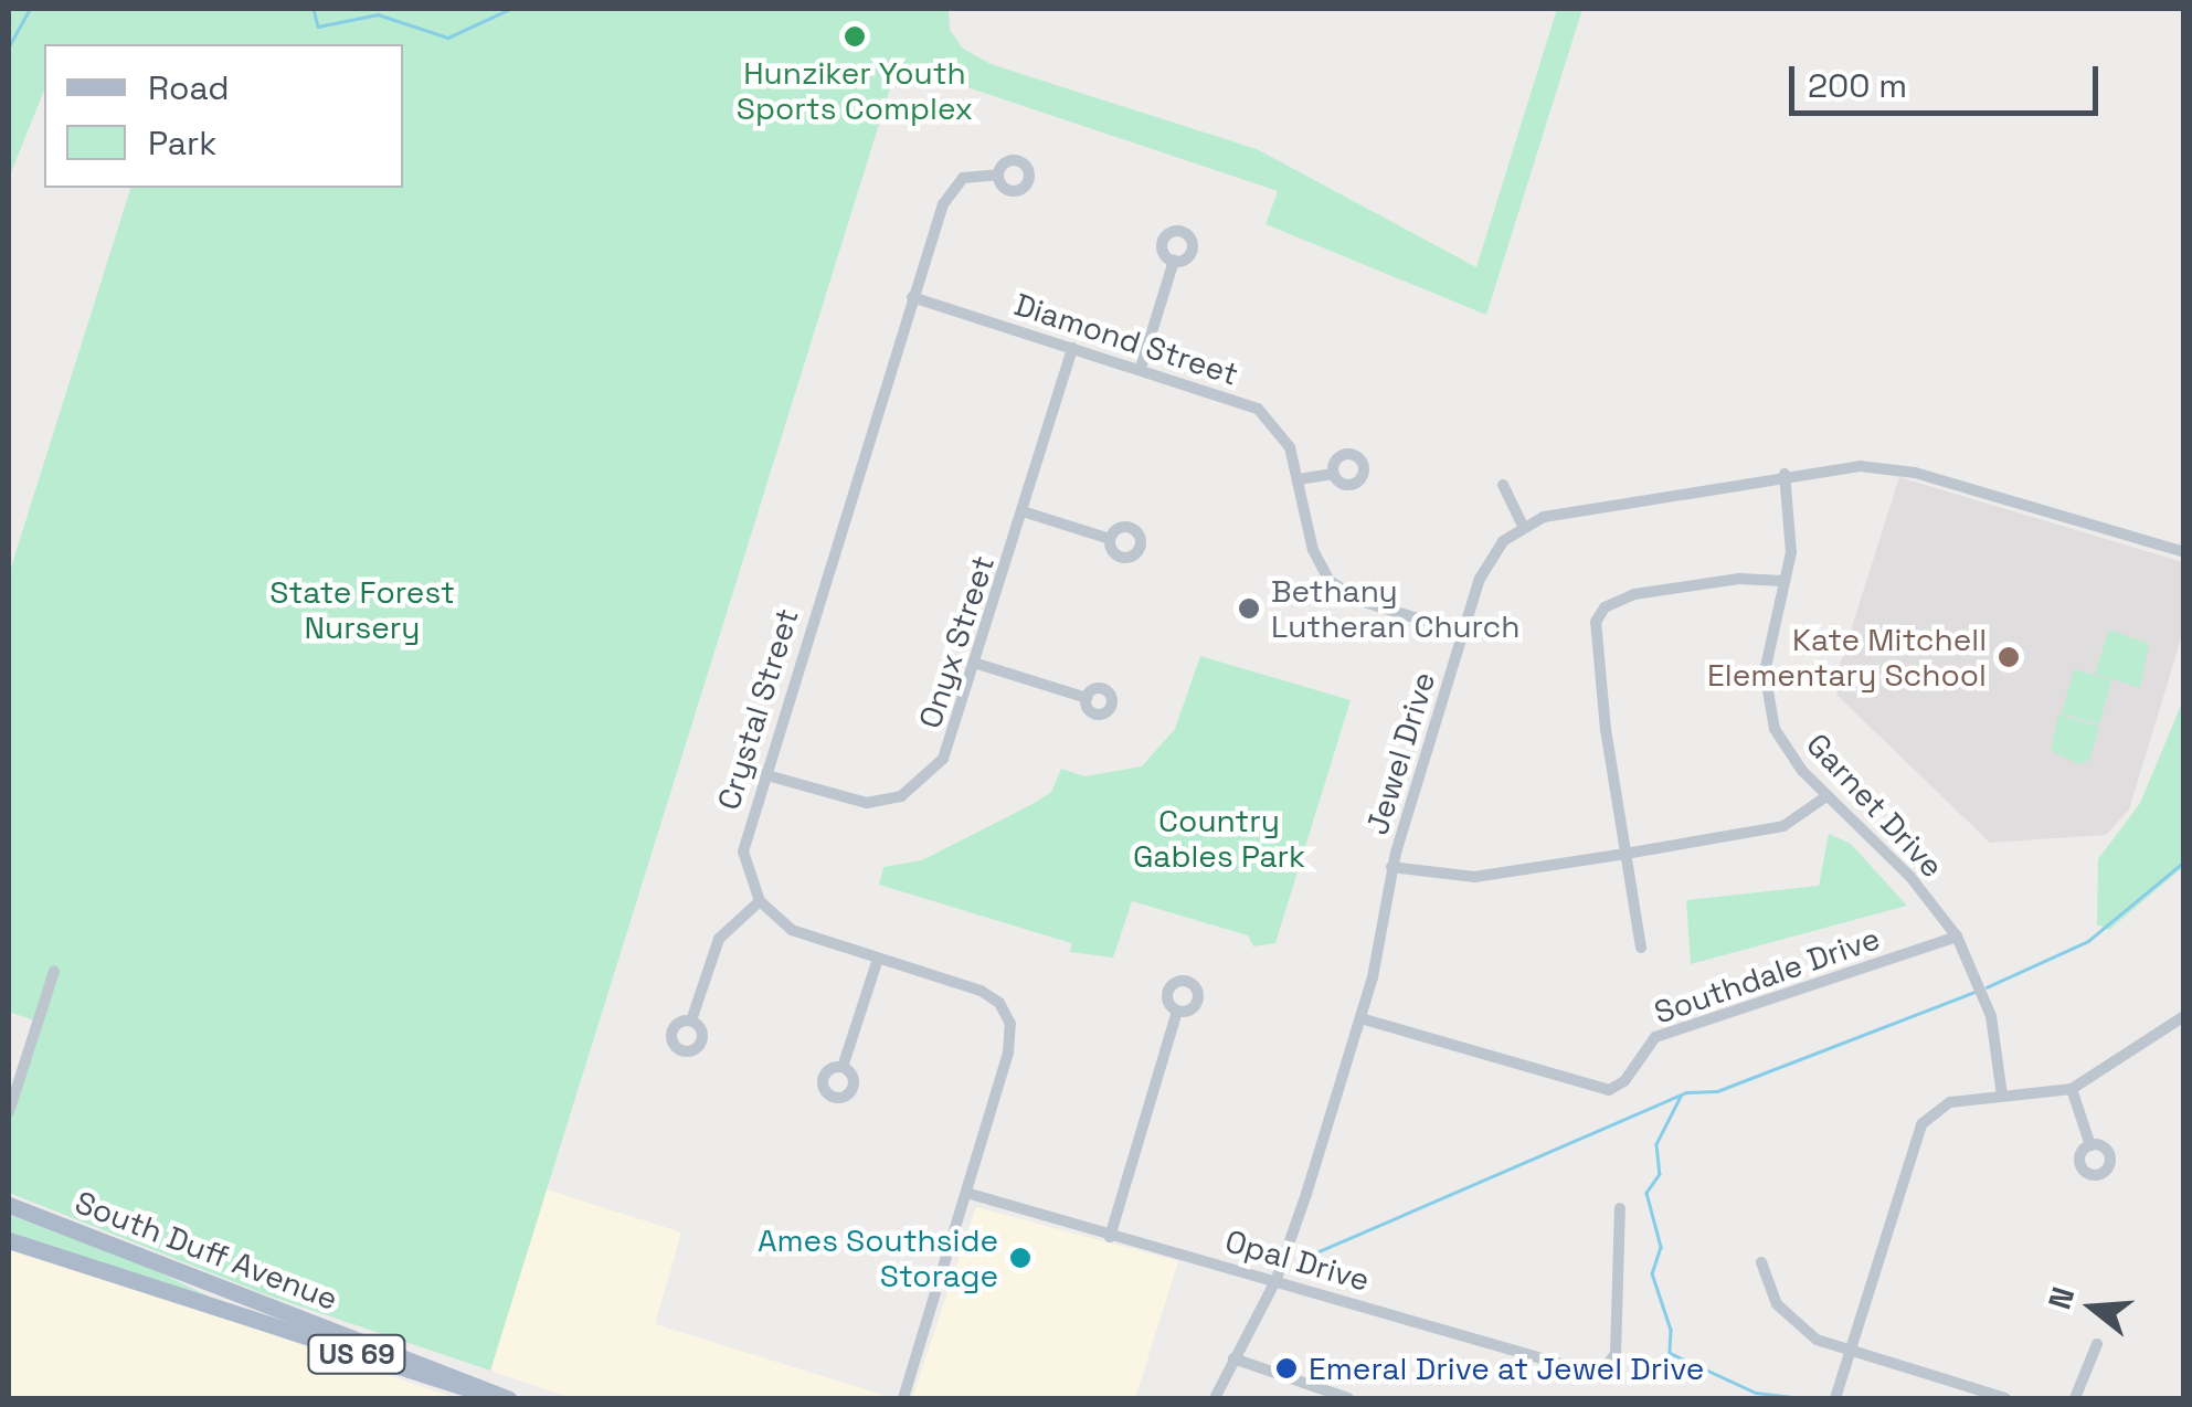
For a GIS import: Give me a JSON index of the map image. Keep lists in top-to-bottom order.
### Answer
{
  "streets": {
    "main road": ["South Duff Avenue", "US 69"],
    "street": [
      "Diamond Street",
      "Onyx Street",
      "Crystal Street",
      "Jewel Drive",
      "Garnet Drive",
      "Southdale Drive",
      "Opal Drive"
    ]
  },
  "crossings": [
    ["Diamond Street", "Onyx Street"],
    ["Diamond Street", "Crystal Street"],
    ["Diamond Street", "Jewel Drive"],
    ["Onyx Street", "Crystal Street"],
    ["Jewel Drive", "Southdale Drive"],
    ["Jewel Drive", "Opal Drive"],
    ["Garnet Drive", "Southdale Drive"]
  ],
  "parks": ["State Forest Nursery", "Country Gables Park"],
  "places": [
    "Hunziker Youth Sports Complex",
    "Bethany Lutheran Church",
    "Kate Mitchell Elementary School",
    "Ames Southside Storage",
    "Emeral Drive at Jewel Drive"
  ],
  "legend": ["Road", "Park"],
  "scale_bar": "200 m",
  "north": "left"
}
